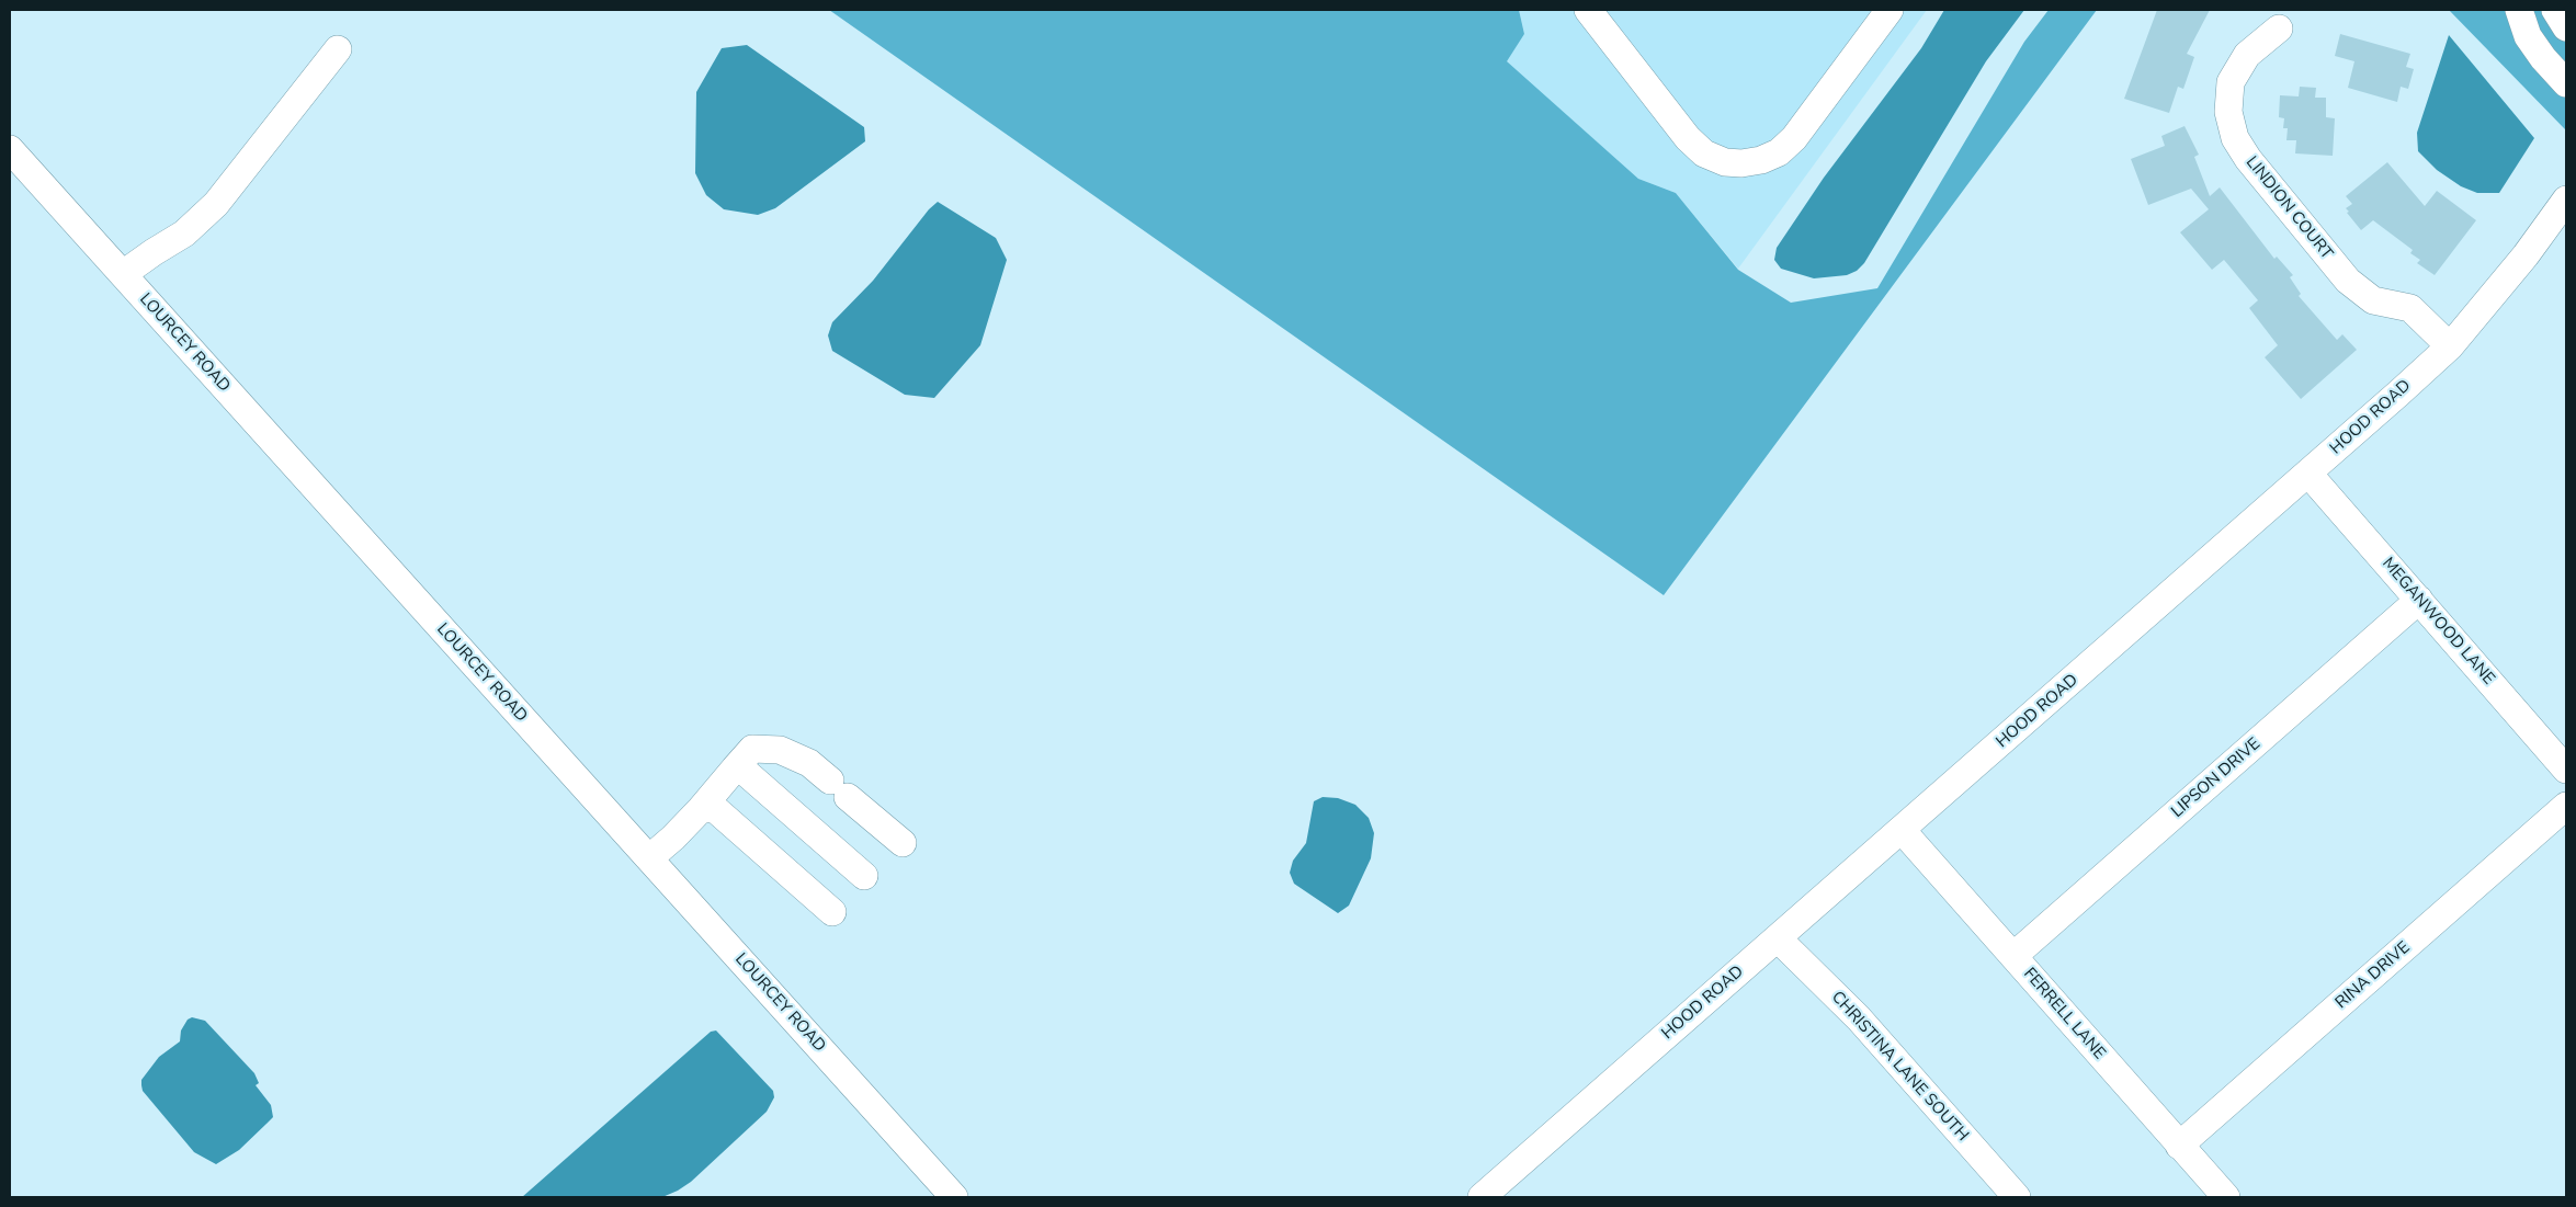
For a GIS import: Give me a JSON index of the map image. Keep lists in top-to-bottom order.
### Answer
{
  "streets": {
    "street": [
      "LINDION COURT",
      "LOURCEY ROAD",
      "HOOD ROAD",
      "MEGANWOOD LANE",
      "LIPSON DRIVE",
      "RINA DRIVE",
      "FERRELL LANE",
      "CHRISTINA LANE SOUTH"
    ]
  },
  "crossings": [
    ["LINDION COURT", "HOOD ROAD"],
    ["HOOD ROAD", "MEGANWOOD LANE"],
    ["HOOD ROAD", "FERRELL LANE"],
    ["HOOD ROAD", "CHRISTINA LANE SOUTH"],
    ["MEGANWOOD LANE", "LIPSON DRIVE"],
    ["LIPSON DRIVE", "FERRELL LANE"],
    ["RINA DRIVE", "FERRELL LANE"]
  ]
}
